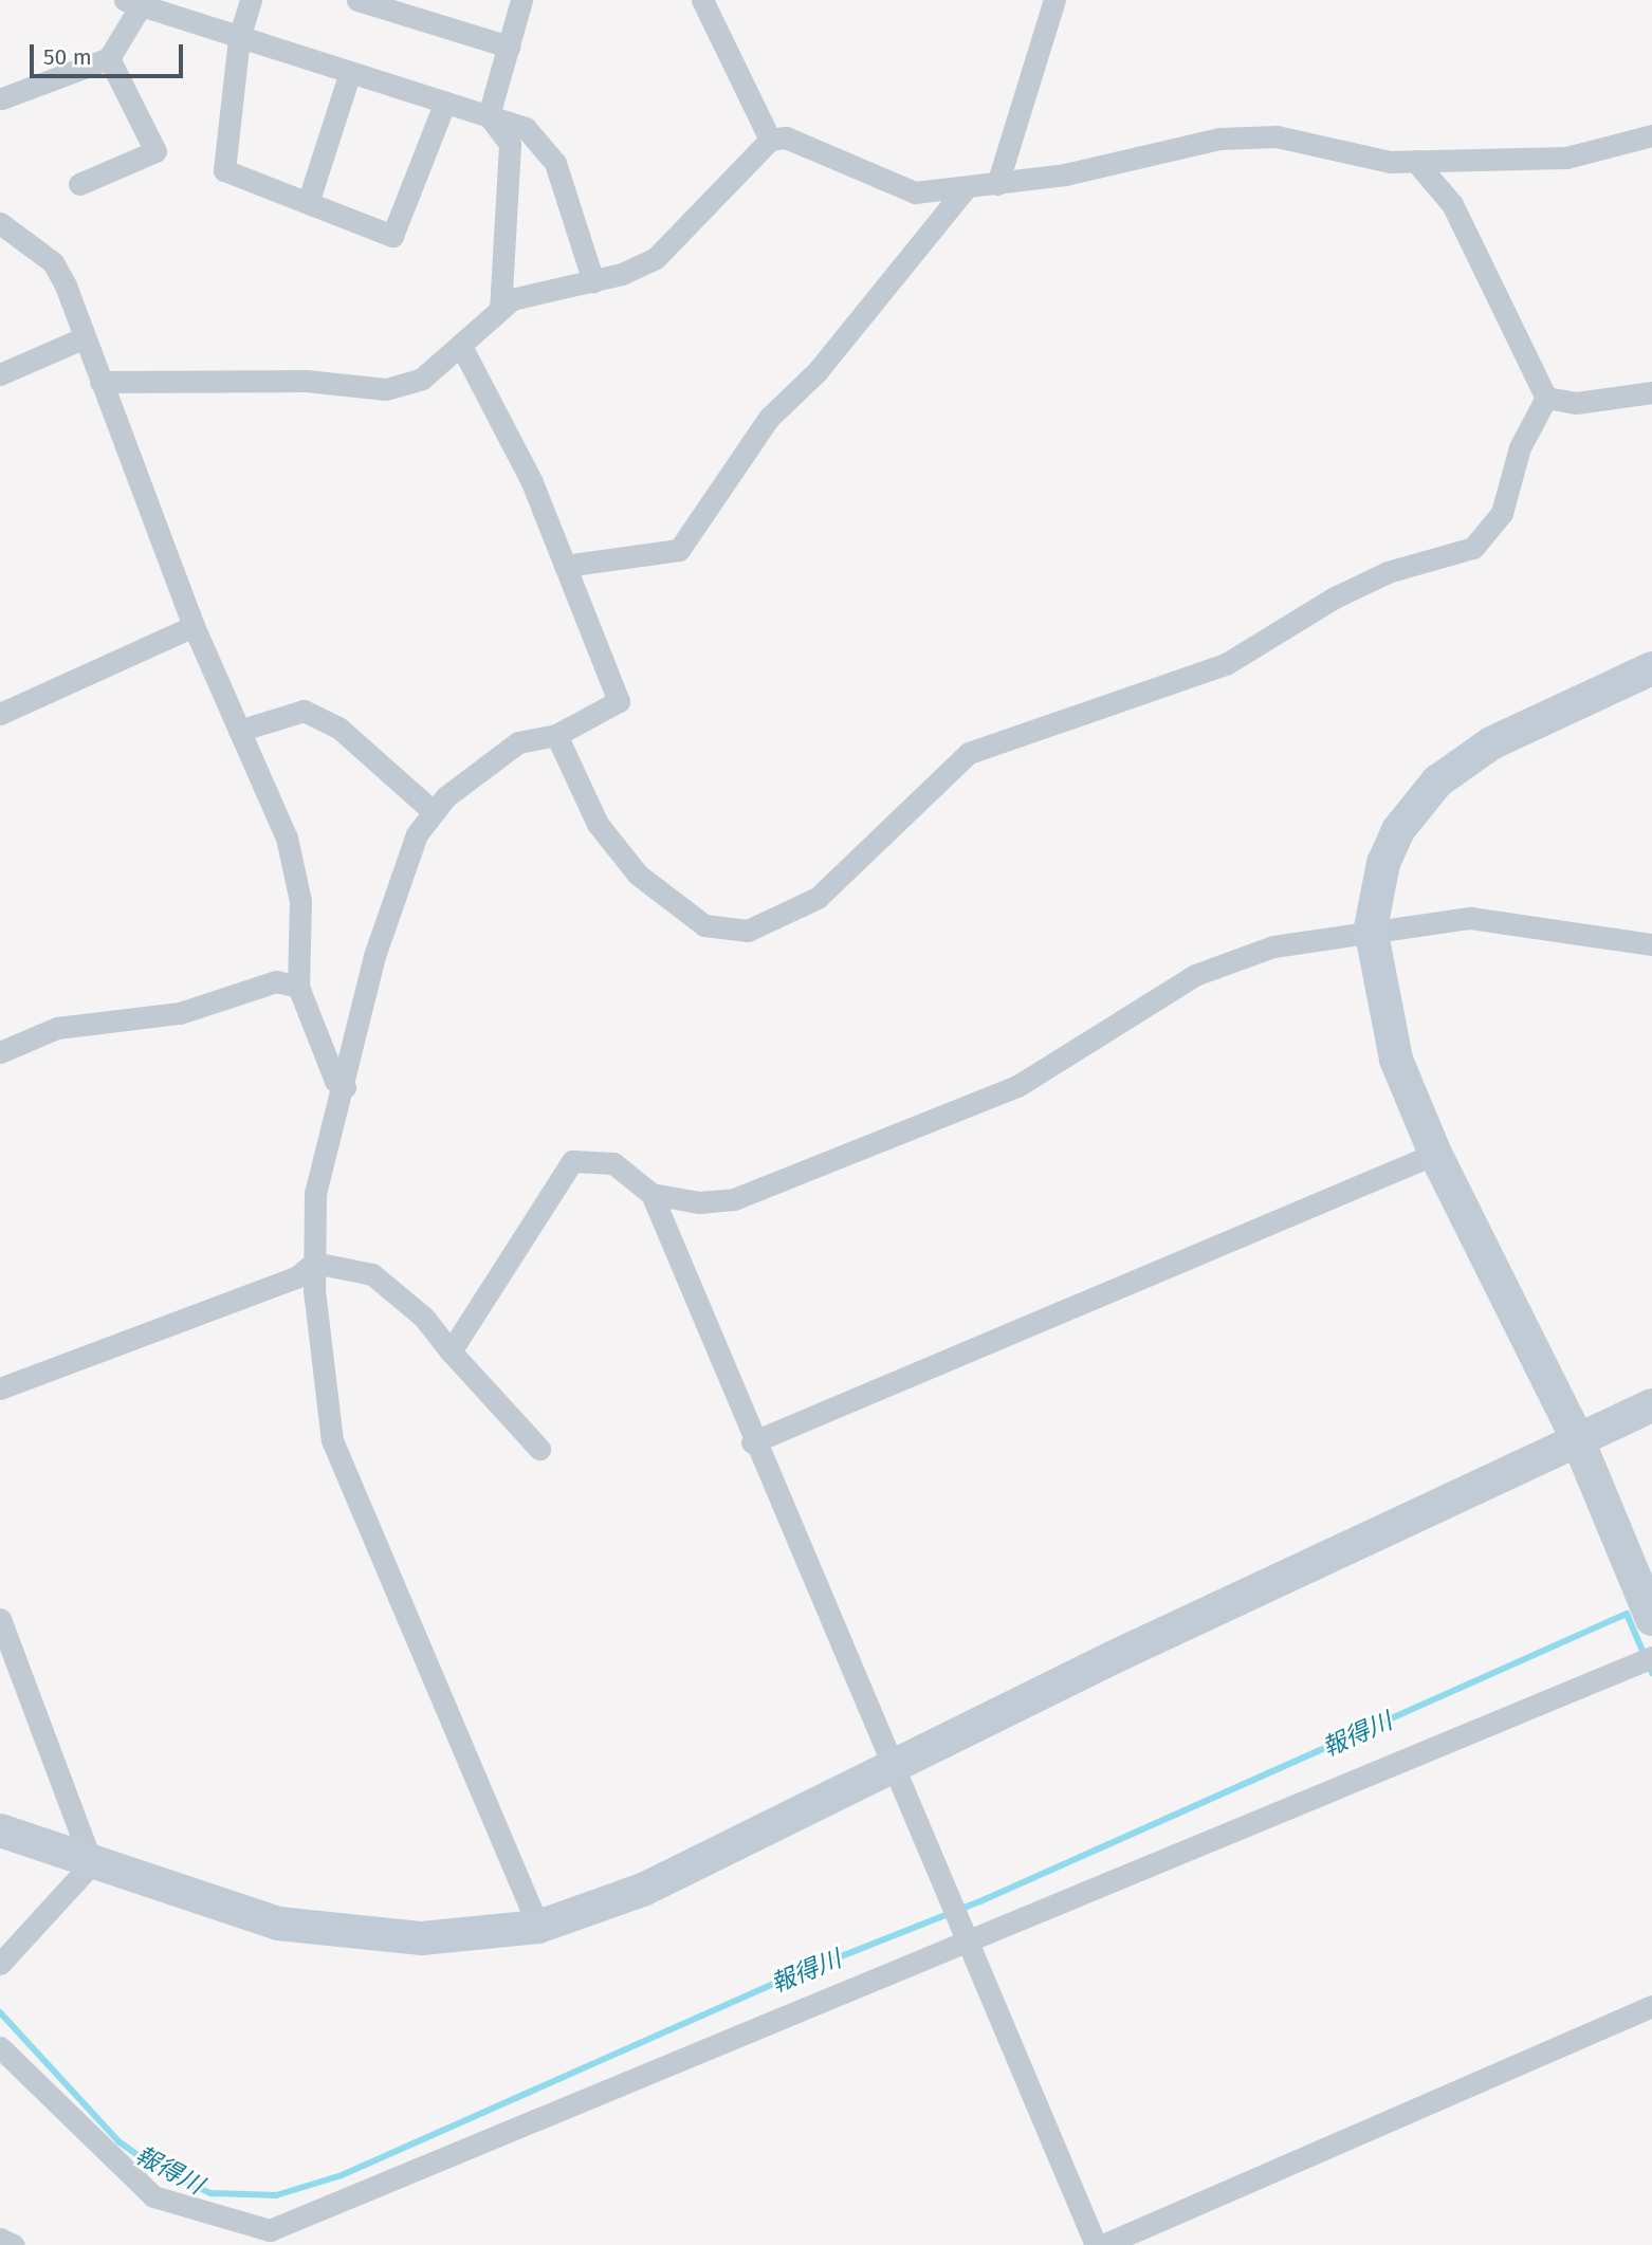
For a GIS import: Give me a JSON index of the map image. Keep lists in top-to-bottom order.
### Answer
{
  "water": ["報得川"],
  "scale_bar": "50 m"
}
